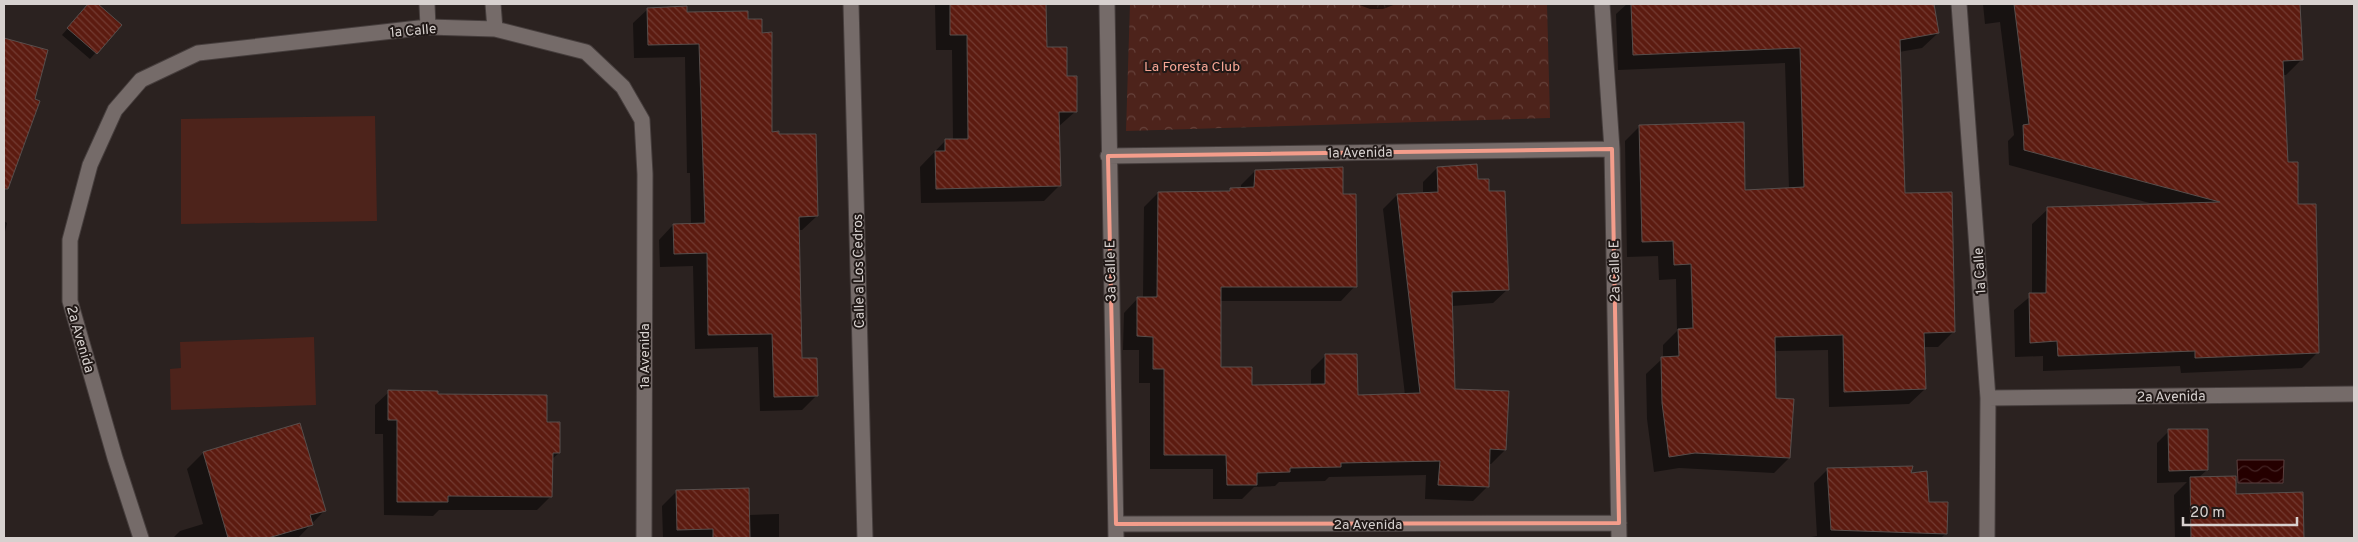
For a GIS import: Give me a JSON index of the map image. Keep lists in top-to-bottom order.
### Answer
{
  "streets": {
    "street": [
      "1a Calle",
      "1a Avenida",
      "Calle a Los Cedros",
      "3a Calle E",
      "2a Calle E",
      "2a Avenida"
    ]
  },
  "crossings": [
    ["1a Calle", "1a Avenida"],
    ["1a Calle", "2a Avenida"],
    ["1a Avenida", "3a Calle E"],
    ["1a Avenida", "2a Calle E"],
    ["3a Calle E", "2a Avenida"],
    ["2a Calle E", "2a Avenida"]
  ],
  "parks": ["La Foresta Club"],
  "scale_bar": "20 m"
}
